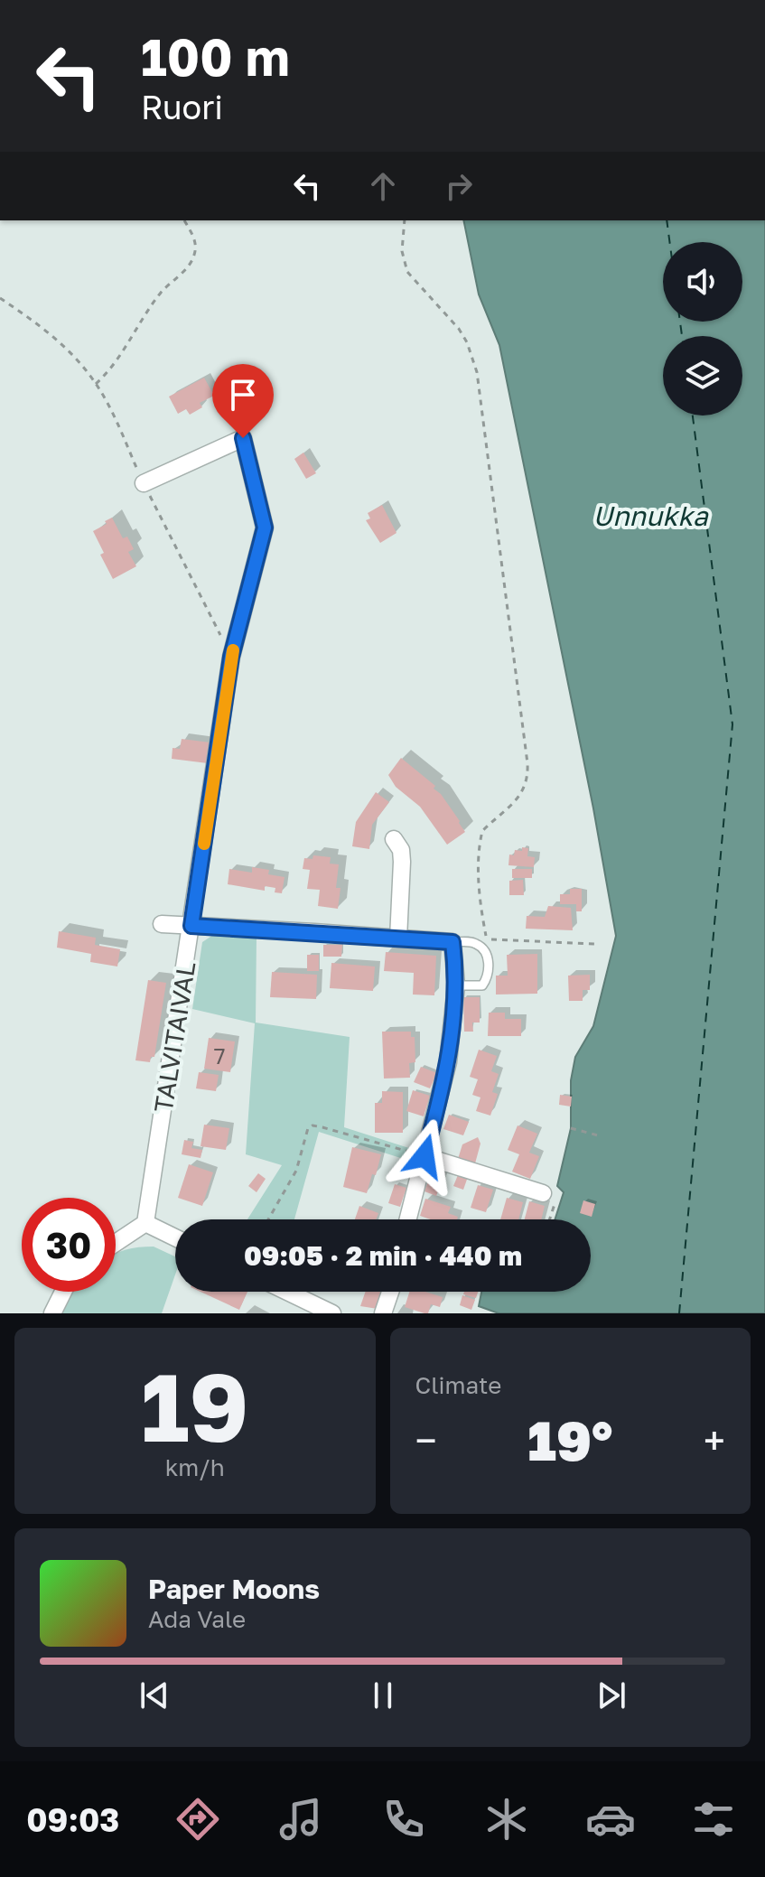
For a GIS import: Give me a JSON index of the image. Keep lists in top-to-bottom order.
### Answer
{
  "streets": {
    "street": ["TALVITAIVAL"]
  },
  "water": ["Unnukka"],
  "house_numbers": ["7"],
  "page": {
    "turn": ["100 m", "Ruori"],
    "limit": "30",
    "trip": "09:05 · 2 min · 440 m",
    "tile": [
      ["19", "km/h"],
      "Climate"
    ],
    "heat": ["−", "19°", "+"],
    "song": ["Paper Moons", "Ada Vale"],
    "tabs": "09:03"
  }
}
